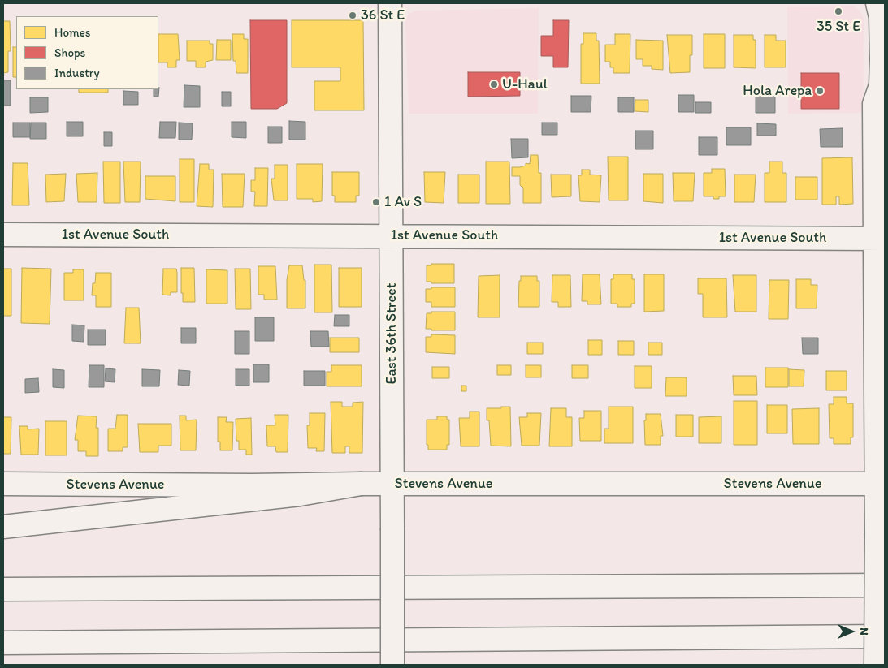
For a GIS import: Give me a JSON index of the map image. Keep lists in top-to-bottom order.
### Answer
{
  "streets": {
    "main road": ["1st Avenue South", "East 36th Street", "Stevens Avenue"]
  },
  "crossings": [
    ["1st Avenue South", "East 36th Street"],
    ["East 36th Street", "Stevens Avenue"]
  ],
  "places": [
    "35 St E",
    "36 St E",
    "U-Haul",
    "Hola Arepa",
    "1 Av S"
  ],
  "legend": ["Homes", "Shops", "Industry"],
  "north": "right"
}
